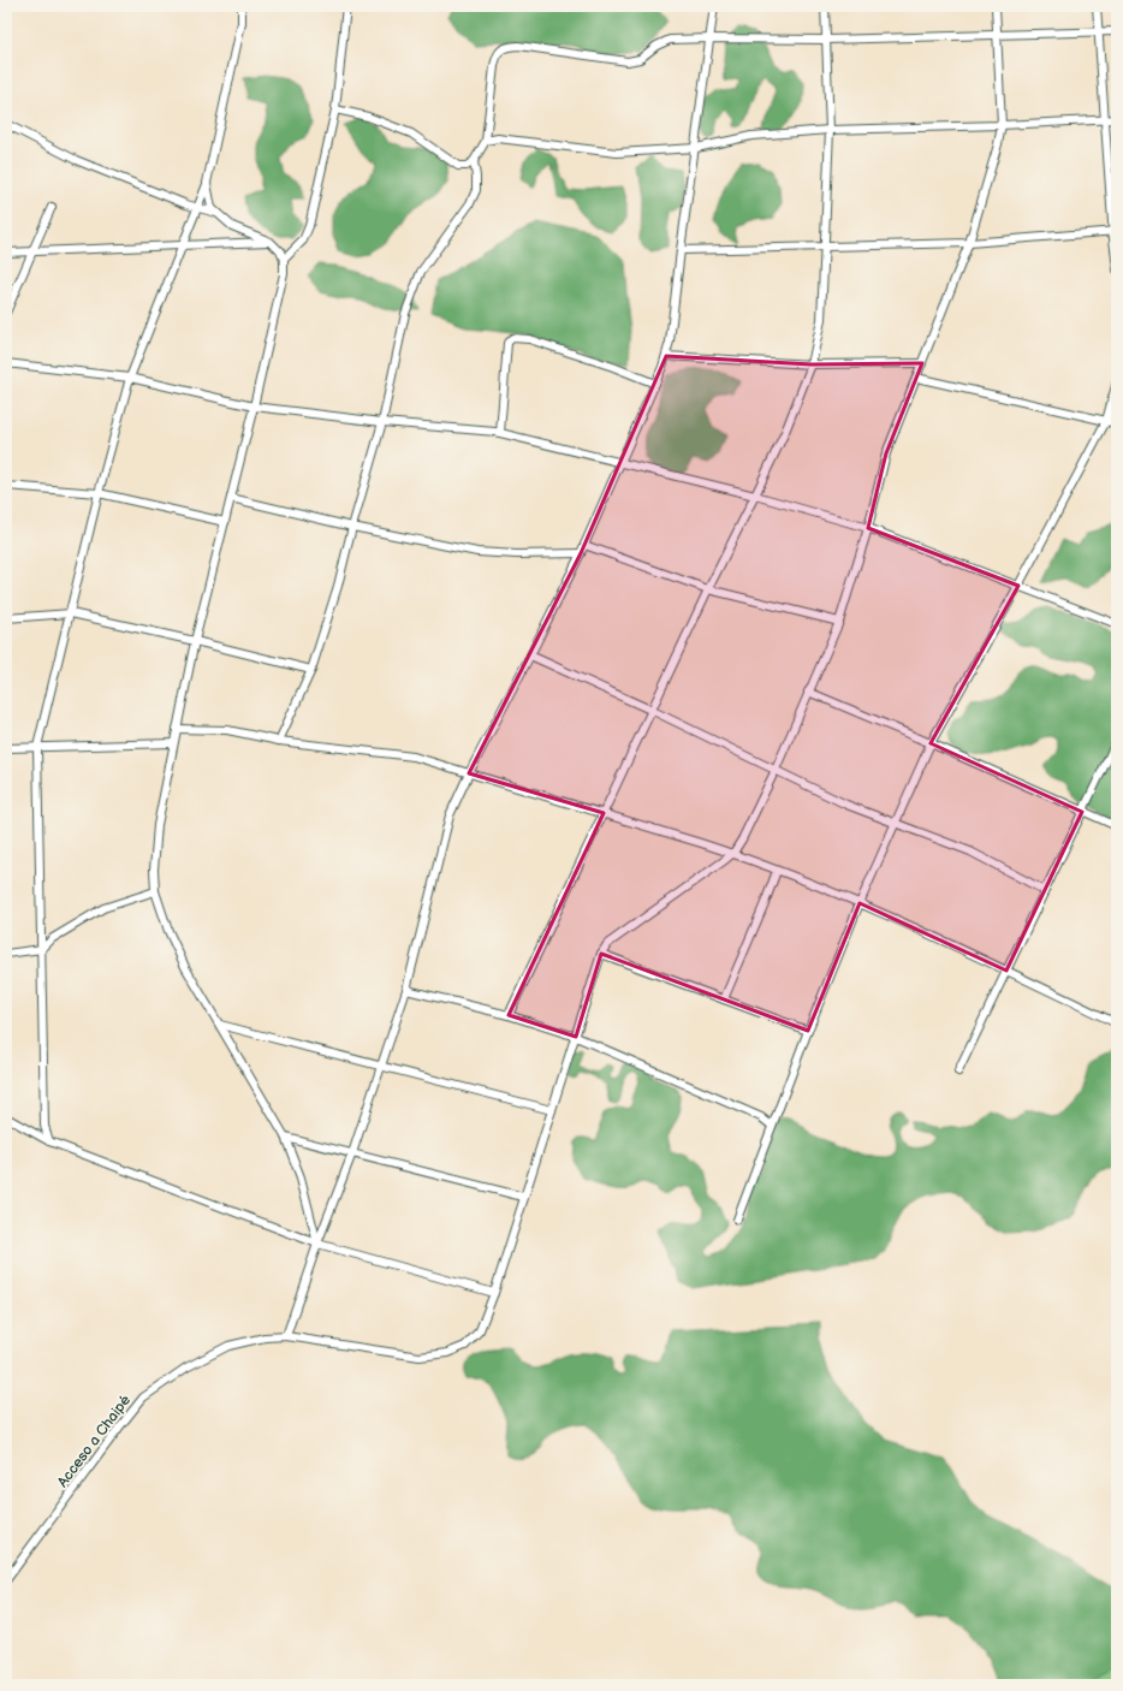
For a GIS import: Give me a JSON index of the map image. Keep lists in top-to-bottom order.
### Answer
{
  "streets": {
    "street": ["Acceso a Chaipé"]
  }
}
